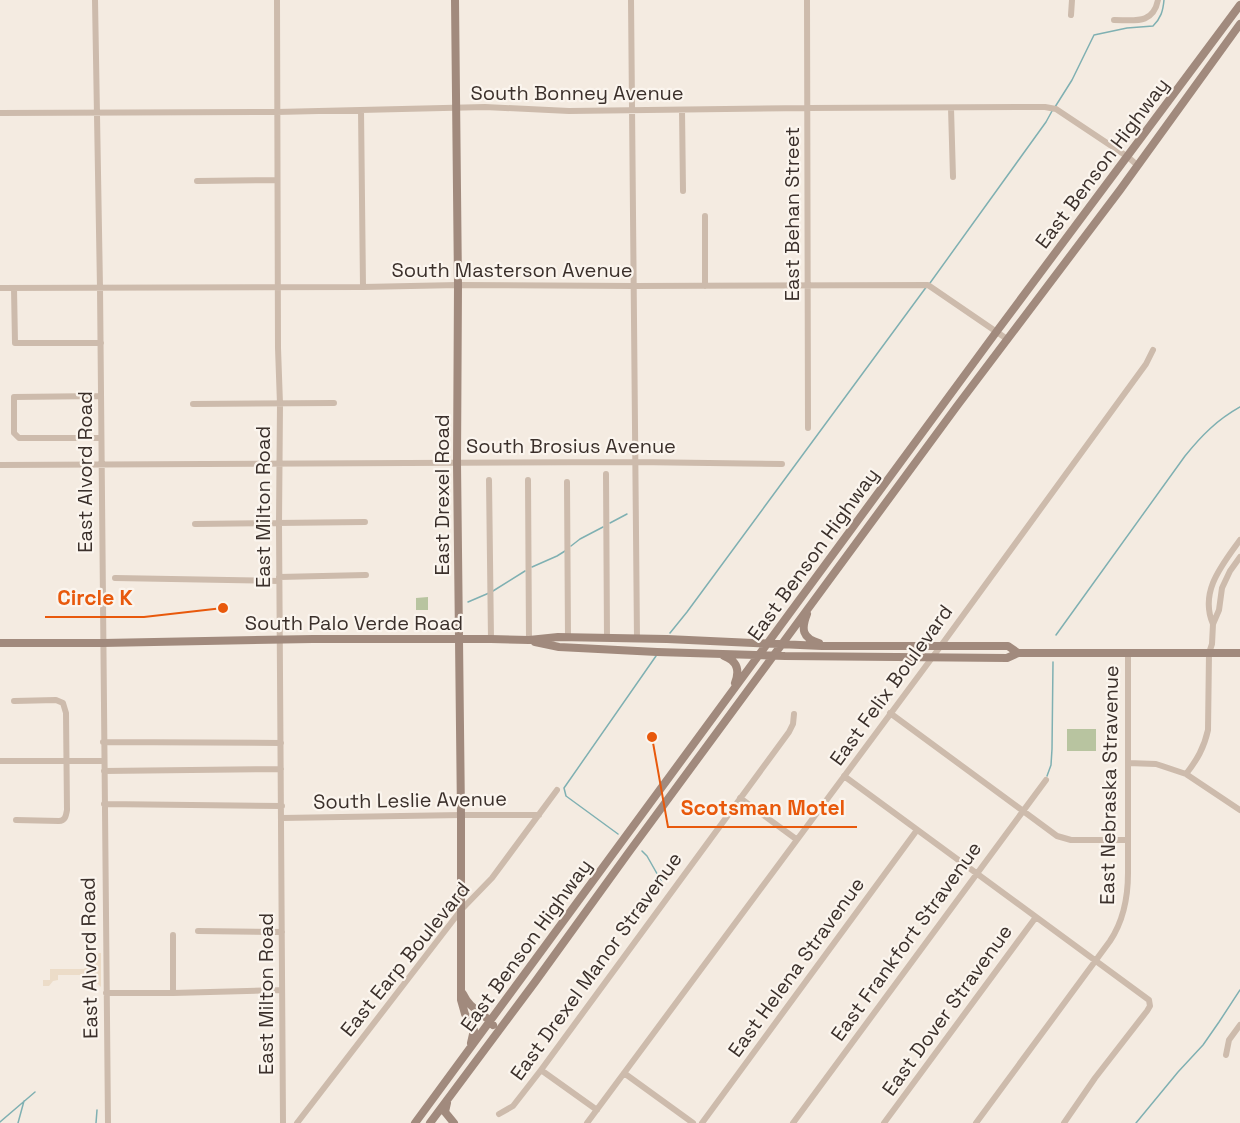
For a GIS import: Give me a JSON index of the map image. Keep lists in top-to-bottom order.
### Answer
{
  "streets": {
    "main road": ["East Benson Highway", "East Drexel Road", "South Palo Verde Road"],
    "street": [
      "South Bonney Avenue",
      "East Behan Street",
      "South Masterson Avenue",
      "South Brosius Avenue",
      "East Alvord Road",
      "East Milton Road",
      "East Felix Boulevard",
      "East Nebraska Stravenue",
      "South Leslie Avenue",
      "East Frankfort Stravenue",
      "East Earp Boulevard",
      "East Drexel Manor Stravenue",
      "East Helena Stravenue",
      "East Dover Stravenue"
    ]
  },
  "crossings": [
    ["South Bonney Avenue", "East Benson Highway"],
    ["South Bonney Avenue", "East Behan Street"],
    ["South Bonney Avenue", "East Alvord Road"],
    ["South Bonney Avenue", "East Drexel Road"],
    ["South Bonney Avenue", "East Milton Road"],
    ["East Benson Highway", "South Masterson Avenue"],
    ["East Benson Highway", "East Drexel Road"],
    ["East Benson Highway", "South Palo Verde Road"],
    ["East Behan Street", "South Masterson Avenue"],
    ["South Masterson Avenue", "East Alvord Road"],
    ["South Masterson Avenue", "East Drexel Road"],
    ["South Masterson Avenue", "East Milton Road"],
    ["South Brosius Avenue", "East Alvord Road"],
    ["South Brosius Avenue", "East Drexel Road"],
    ["South Brosius Avenue", "East Milton Road"],
    ["East Alvord Road", "South Palo Verde Road"],
    ["East Drexel Road", "South Palo Verde Road"],
    ["East Drexel Road", "South Leslie Avenue"],
    ["East Drexel Road", "East Earp Boulevard"],
    ["East Milton Road", "South Palo Verde Road"],
    ["East Milton Road", "South Leslie Avenue"],
    ["South Palo Verde Road", "East Felix Boulevard"],
    ["South Palo Verde Road", "East Nebraska Stravenue"],
    ["South Leslie Avenue", "East Earp Boulevard"]
  ],
  "places": ["Circle K", "Scotsman Motel"]
}
